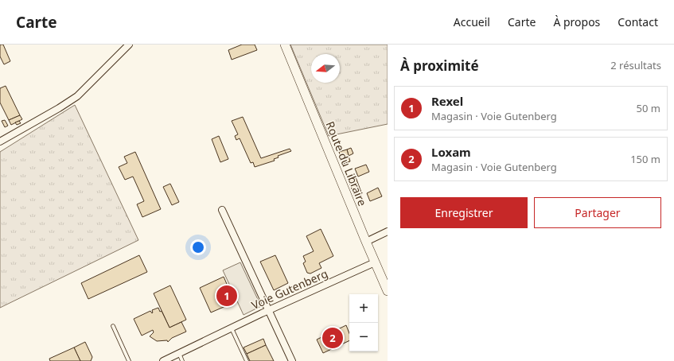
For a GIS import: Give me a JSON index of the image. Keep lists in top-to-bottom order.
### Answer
{
  "streets": {
    "main road": ["Route du Libraire"],
    "street": ["Voie Gutenberg"]
  },
  "crossings": [
    ["Route du Libraire", "Voie Gutenberg"]
  ],
  "north": "left",
  "page": {
    "header": "Carte",
    "nav": [
      "Accueil",
      "Carte",
      "À propos",
      "Contact"
    ],
    "heading": ["À proximité", "2 résultats"],
    "list": [
      {
        "mark": "1",
        "name": "Rexel",
        "note": "Magasin · Voie Gutenberg",
        "value": "50 m"
      },
      {
        "mark": "2",
        "name": "Loxam",
        "note": "Magasin · Voie Gutenberg",
        "value": "150 m"
      }
    ],
    "buttons": ["Enregistrer", "Partager"],
    "pins": ["1", "2"],
    "map_buttons": ["+", "−"]
  }
}
